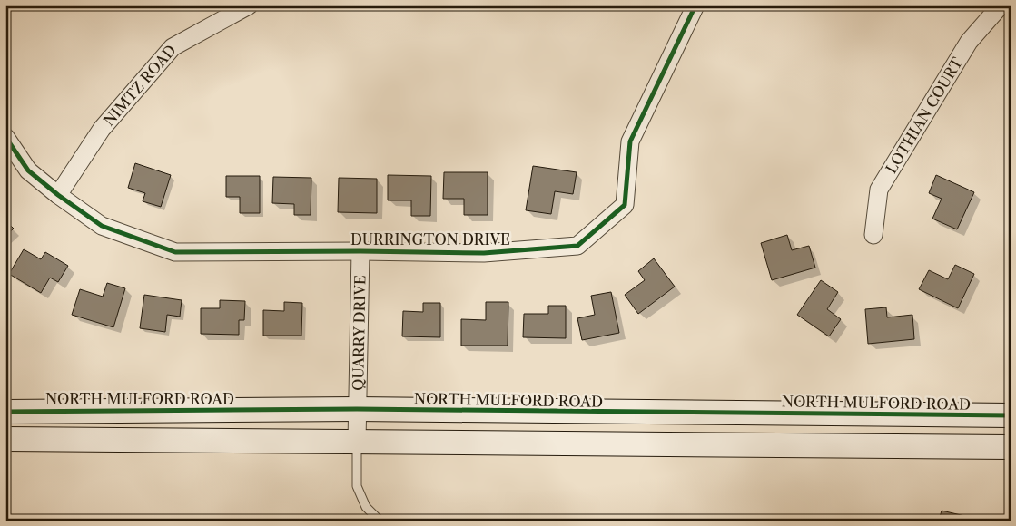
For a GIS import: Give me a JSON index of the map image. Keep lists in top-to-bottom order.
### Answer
{
  "streets": {
    "street": [
      "NIMTZ ROAD",
      "LOTHIAN COURT",
      "DURRINGTON DRIVE",
      "QUARRY DRIVE",
      "NORTH MULFORD ROAD"
    ]
  },
  "crossings": [
    ["NIMTZ ROAD", "DURRINGTON DRIVE"],
    ["DURRINGTON DRIVE", "QUARRY DRIVE"],
    ["QUARRY DRIVE", "NORTH MULFORD ROAD"]
  ]
}
